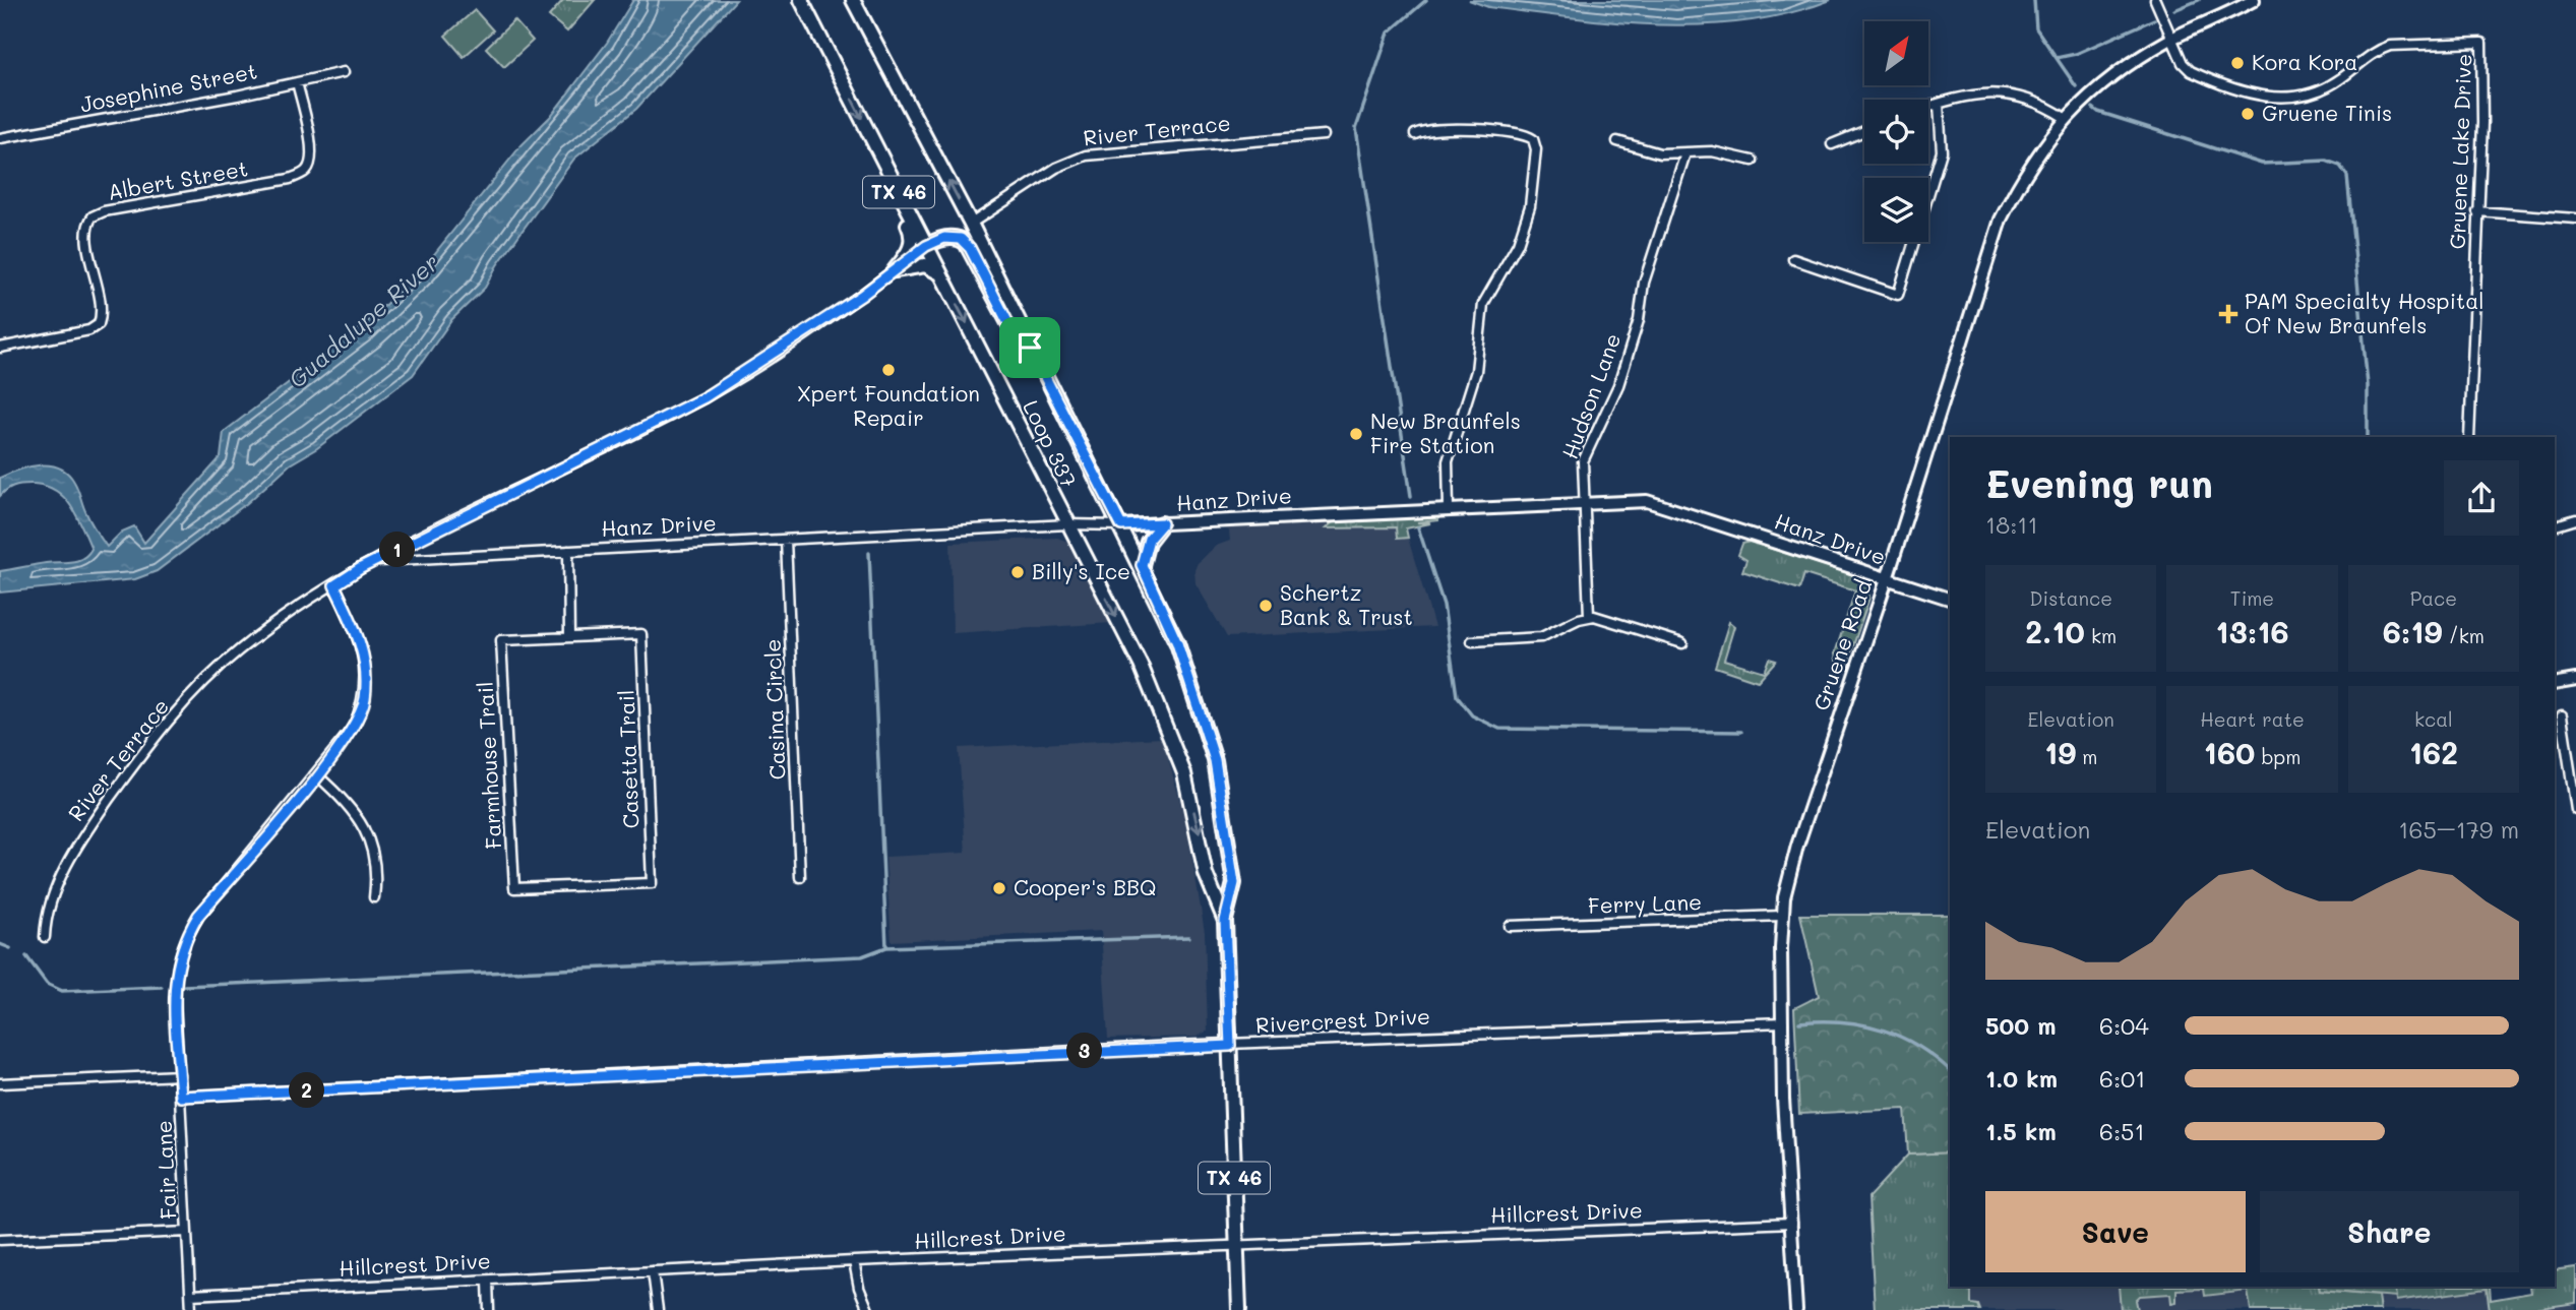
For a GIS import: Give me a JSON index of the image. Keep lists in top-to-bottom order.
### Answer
{
  "streets": {
    "main road": ["TX 46", "Loop 337"],
    "street": [
      "Josephine Street",
      "River Terrace",
      "Gruene Lake Drive",
      "Albert Street",
      "Hudson Lane",
      "Hanz Drive",
      "Gruene Road",
      "Casina Circle",
      "Casetta Trail",
      "Farmhouse Trail",
      "Ferry Lane",
      "Rivercrest Drive",
      "Fair Lane",
      "Hillcrest Drive"
    ]
  },
  "crossings": [
    ["Josephine Street", "Albert Street"],
    ["River Terrace", "Loop 337"],
    ["River Terrace", "Hanz Drive"],
    ["River Terrace", "Fair Lane"],
    ["Gruene Lake Drive", "Gruene Road"],
    ["Hudson Lane", "Hanz Drive"],
    ["Loop 337", "Hanz Drive"],
    ["Loop 337", "Rivercrest Drive"],
    ["Loop 337", "Hillcrest Drive"],
    ["Hanz Drive", "Gruene Road"],
    ["Hanz Drive", "Casina Circle"],
    ["Gruene Road", "Ferry Lane"],
    ["Gruene Road", "Rivercrest Drive"],
    ["Gruene Road", "Hillcrest Drive"],
    ["Casetta Trail", "Farmhouse Trail"],
    ["Rivercrest Drive", "Fair Lane"],
    ["Fair Lane", "Hillcrest Drive"]
  ],
  "water": ["Guadalupe River"],
  "places": {
    "other": [
      "Kora Kora",
      "Gruene Tinis",
      "Xpert Foundation Repair",
      "New Braunfels Fire Station",
      "Billy's Ice",
      "Schertz Bank & Trust",
      "Cooper's BBQ"
    ],
    "health": ["PAM Specialty Hospital Of New Braunfels"]
  },
  "north": "top right",
  "page": {
    "heading": ["Evening run", "18:11"],
    "pins": ["1", "3", "2"],
    "stats": [
      ["Distance", "2.10 km"],
      ["Time", "13:16"],
      ["Pace", "6:19 /km"],
      ["Elevation", "19 m"],
      ["Heart rate", "160 bpm"],
      ["kcal", "162"]
    ],
    "chart": ["Elevation", "165–179 m"],
    "list": [
      {
        "name": "500 m",
        "note": "6:04"
      },
      {
        "name": "1.0 km",
        "note": "6:01"
      },
      {
        "name": "1.5 km",
        "note": "6:51"
      }
    ],
    "buttons": ["Save", "Share"]
  }
}
